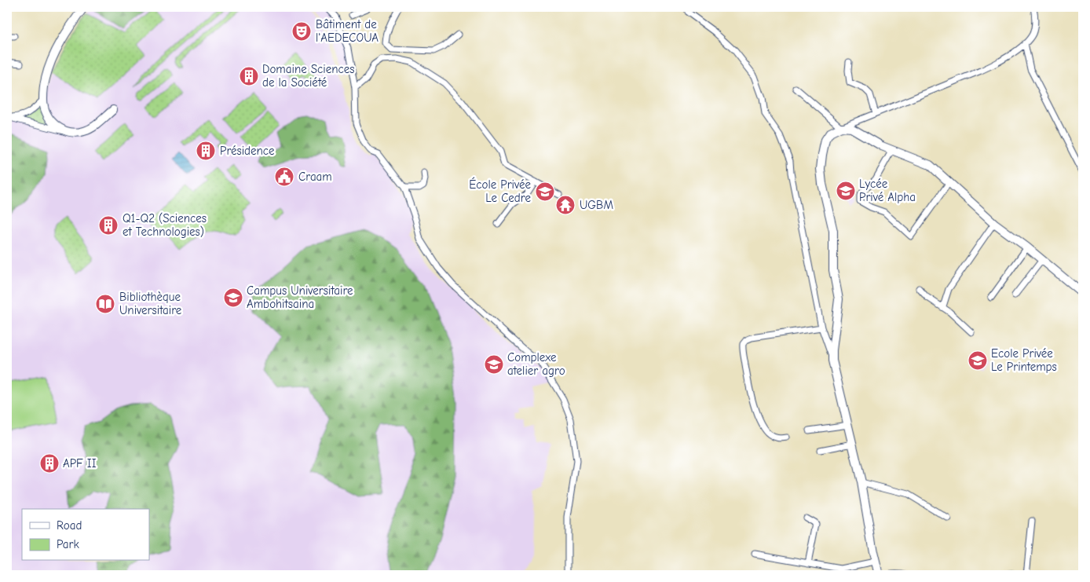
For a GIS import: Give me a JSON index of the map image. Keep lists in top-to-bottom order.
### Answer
{
  "places": {
    "theatre": ["Bâtiment de l'AEDECOUA"],
    "building": [
      "Domaine Sciences de la Société",
      "Présidence",
      "Q1-Q2 (Sciences et Technologies)",
      "APF II"
    ],
    "public building": ["Craam"],
    "school or university": [
      "Lycée Privé Alpha",
      "École Privée Le Cedre",
      "Campus Universitaire Ambohitsaina",
      "Ecole Privée Le Printemps",
      "Complexe atelier agro"
    ],
    "temple": ["UGBM"],
    "library": ["Bibliothèque Universitaire"]
  },
  "legend": ["Road", "Park"]
}
